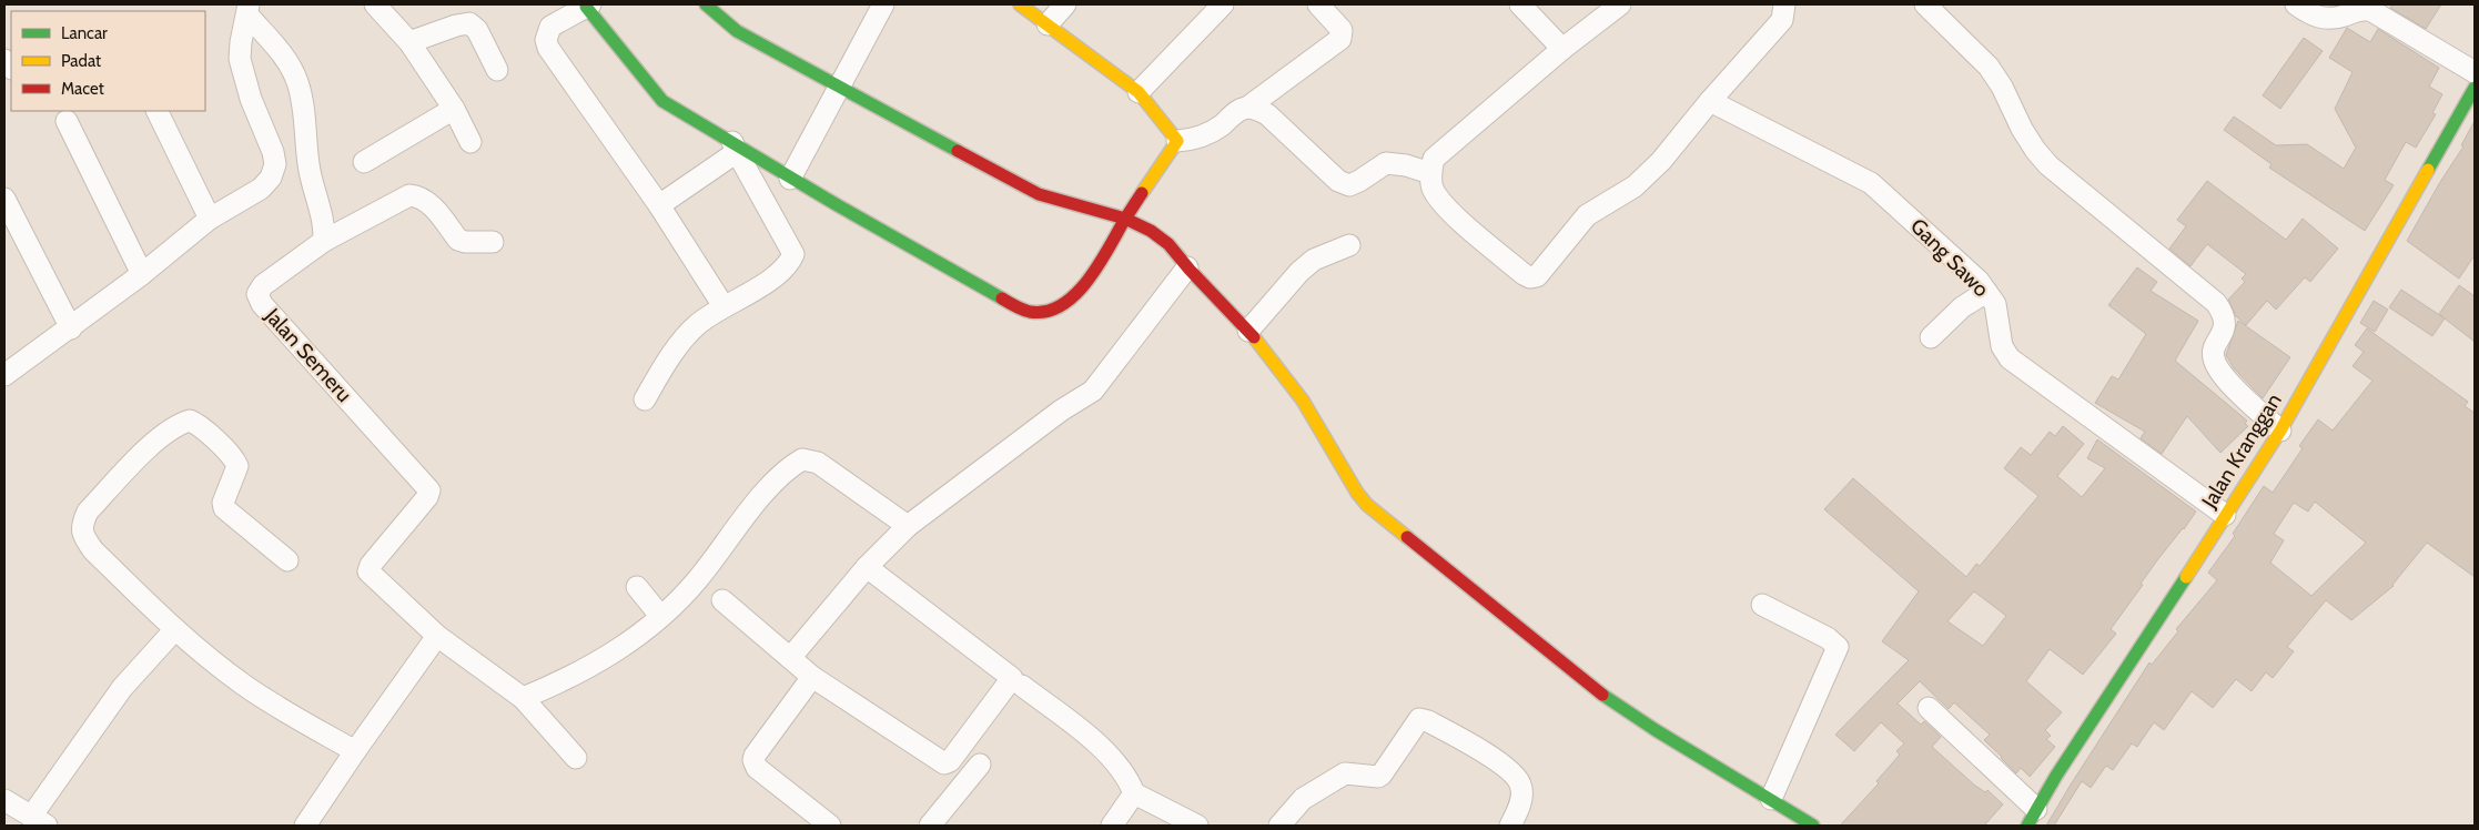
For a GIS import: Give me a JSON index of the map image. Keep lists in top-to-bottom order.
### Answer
{
  "streets": {
    "street": ["Gang Sawo", "Jalan Semeru", "Jalan Kranggan"]
  },
  "crossings": [
    ["Gang Sawo", "Jalan Kranggan"]
  ],
  "legend": ["Lancar", "Padat", "Macet"]
}
